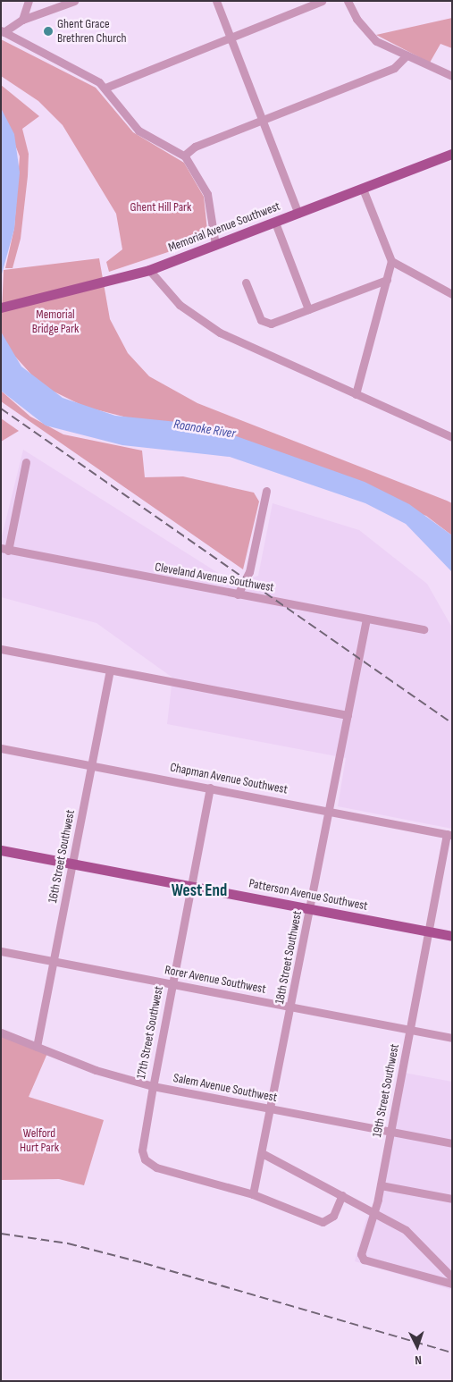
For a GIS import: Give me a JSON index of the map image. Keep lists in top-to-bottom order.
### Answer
{
  "streets": {
    "main road": ["Memorial Avenue Southwest", "Patterson Avenue Southwest"],
    "street": [
      "Cleveland Avenue Southwest",
      "Chapman Avenue Southwest",
      "16th Street Southwest",
      "18th Street Southwest",
      "Rorer Avenue Southwest",
      "17th Street Southwest",
      "Salem Avenue Southwest",
      "19th Street Southwest"
    ]
  },
  "crossings": [
    ["Cleveland Avenue Southwest", "18th Street Southwest"],
    ["Chapman Avenue Southwest", "16th Street Southwest"],
    ["Chapman Avenue Southwest", "18th Street Southwest"],
    ["Chapman Avenue Southwest", "17th Street Southwest"],
    ["Chapman Avenue Southwest", "19th Street Southwest"],
    ["16th Street Southwest", "Patterson Avenue Southwest"],
    ["16th Street Southwest", "Rorer Avenue Southwest"],
    ["16th Street Southwest", "Salem Avenue Southwest"],
    ["Patterson Avenue Southwest", "18th Street Southwest"],
    ["Patterson Avenue Southwest", "17th Street Southwest"],
    ["Patterson Avenue Southwest", "19th Street Southwest"],
    ["18th Street Southwest", "Rorer Avenue Southwest"],
    ["18th Street Southwest", "17th Street Southwest"],
    ["18th Street Southwest", "Salem Avenue Southwest"],
    ["Rorer Avenue Southwest", "17th Street Southwest"],
    ["Rorer Avenue Southwest", "19th Street Southwest"],
    ["17th Street Southwest", "Salem Avenue Southwest"],
    ["Salem Avenue Southwest", "19th Street Southwest"]
  ],
  "districts": ["West End"],
  "water": ["Roanoke River"],
  "parks": ["Ghent Hill Park", "Memorial Bridge Park", "Welford Hurt Park"],
  "places": ["Ghent Grace Brethren Church"],
  "north": "bottom"
}
